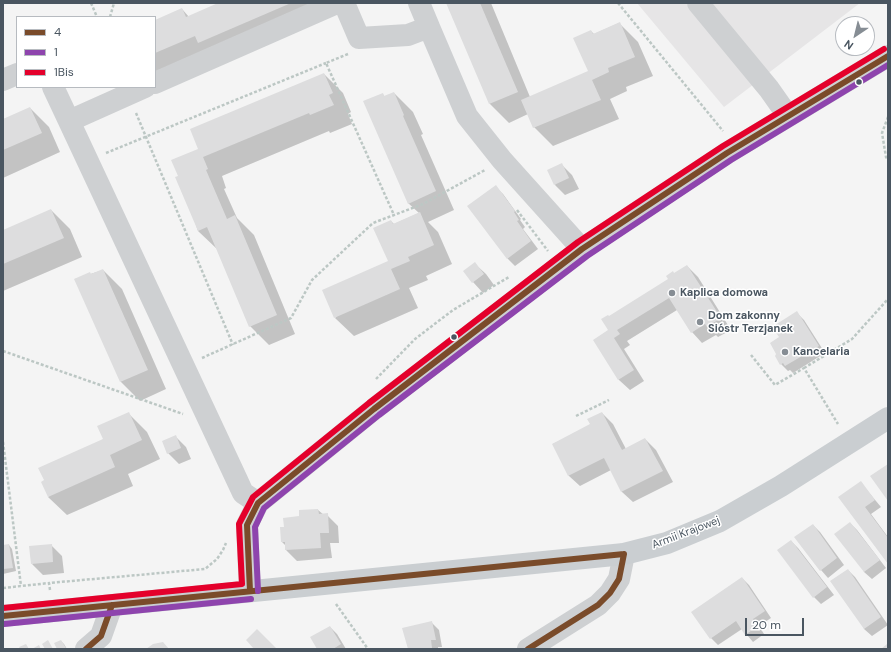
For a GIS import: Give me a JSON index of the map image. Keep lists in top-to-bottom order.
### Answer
{
  "streets": {
    "main road": ["Armii Krajowej"]
  },
  "places": ["Kaplica domowa", "Dom zakonny Sióstr Terzjanek", "Kancelaria"],
  "lines": ["transit line 1Bis", "transit line 4", "transit line 1"],
  "legend": ["4", "1", "1Bis"],
  "scale_bar": "20 m",
  "north": "bottom left"
}
